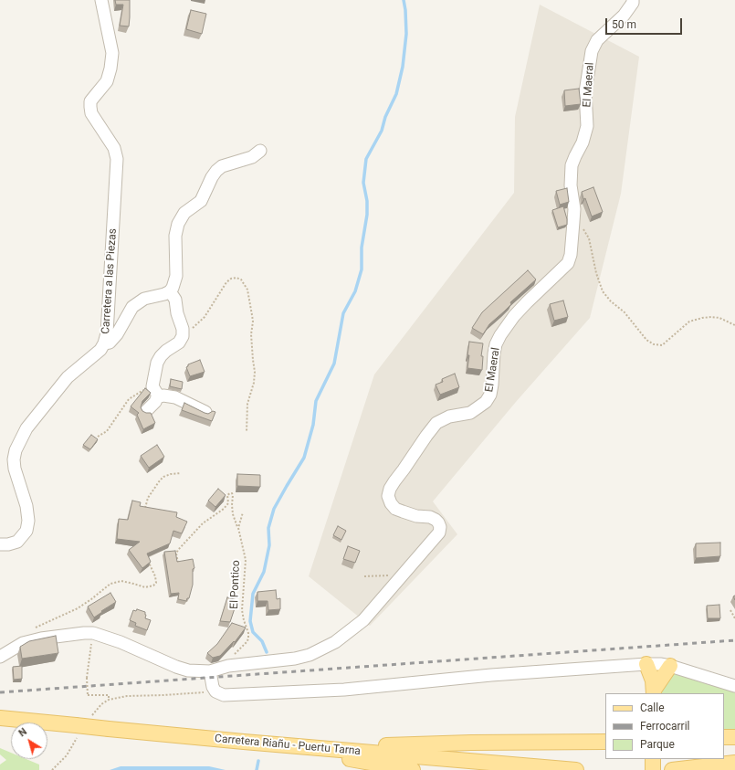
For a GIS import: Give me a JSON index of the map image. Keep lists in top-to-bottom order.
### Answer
{
  "streets": {
    "main road": ["Carretera Riañu - Puertu Tarna"],
    "street": ["El Maeral", "Carretera a las Piezas"],
    "path": ["El Pontico"]
  },
  "legend": ["Calle", "Ferrocarril", "Parque"],
  "scale_bar": "50 m",
  "north": "top left"
}
